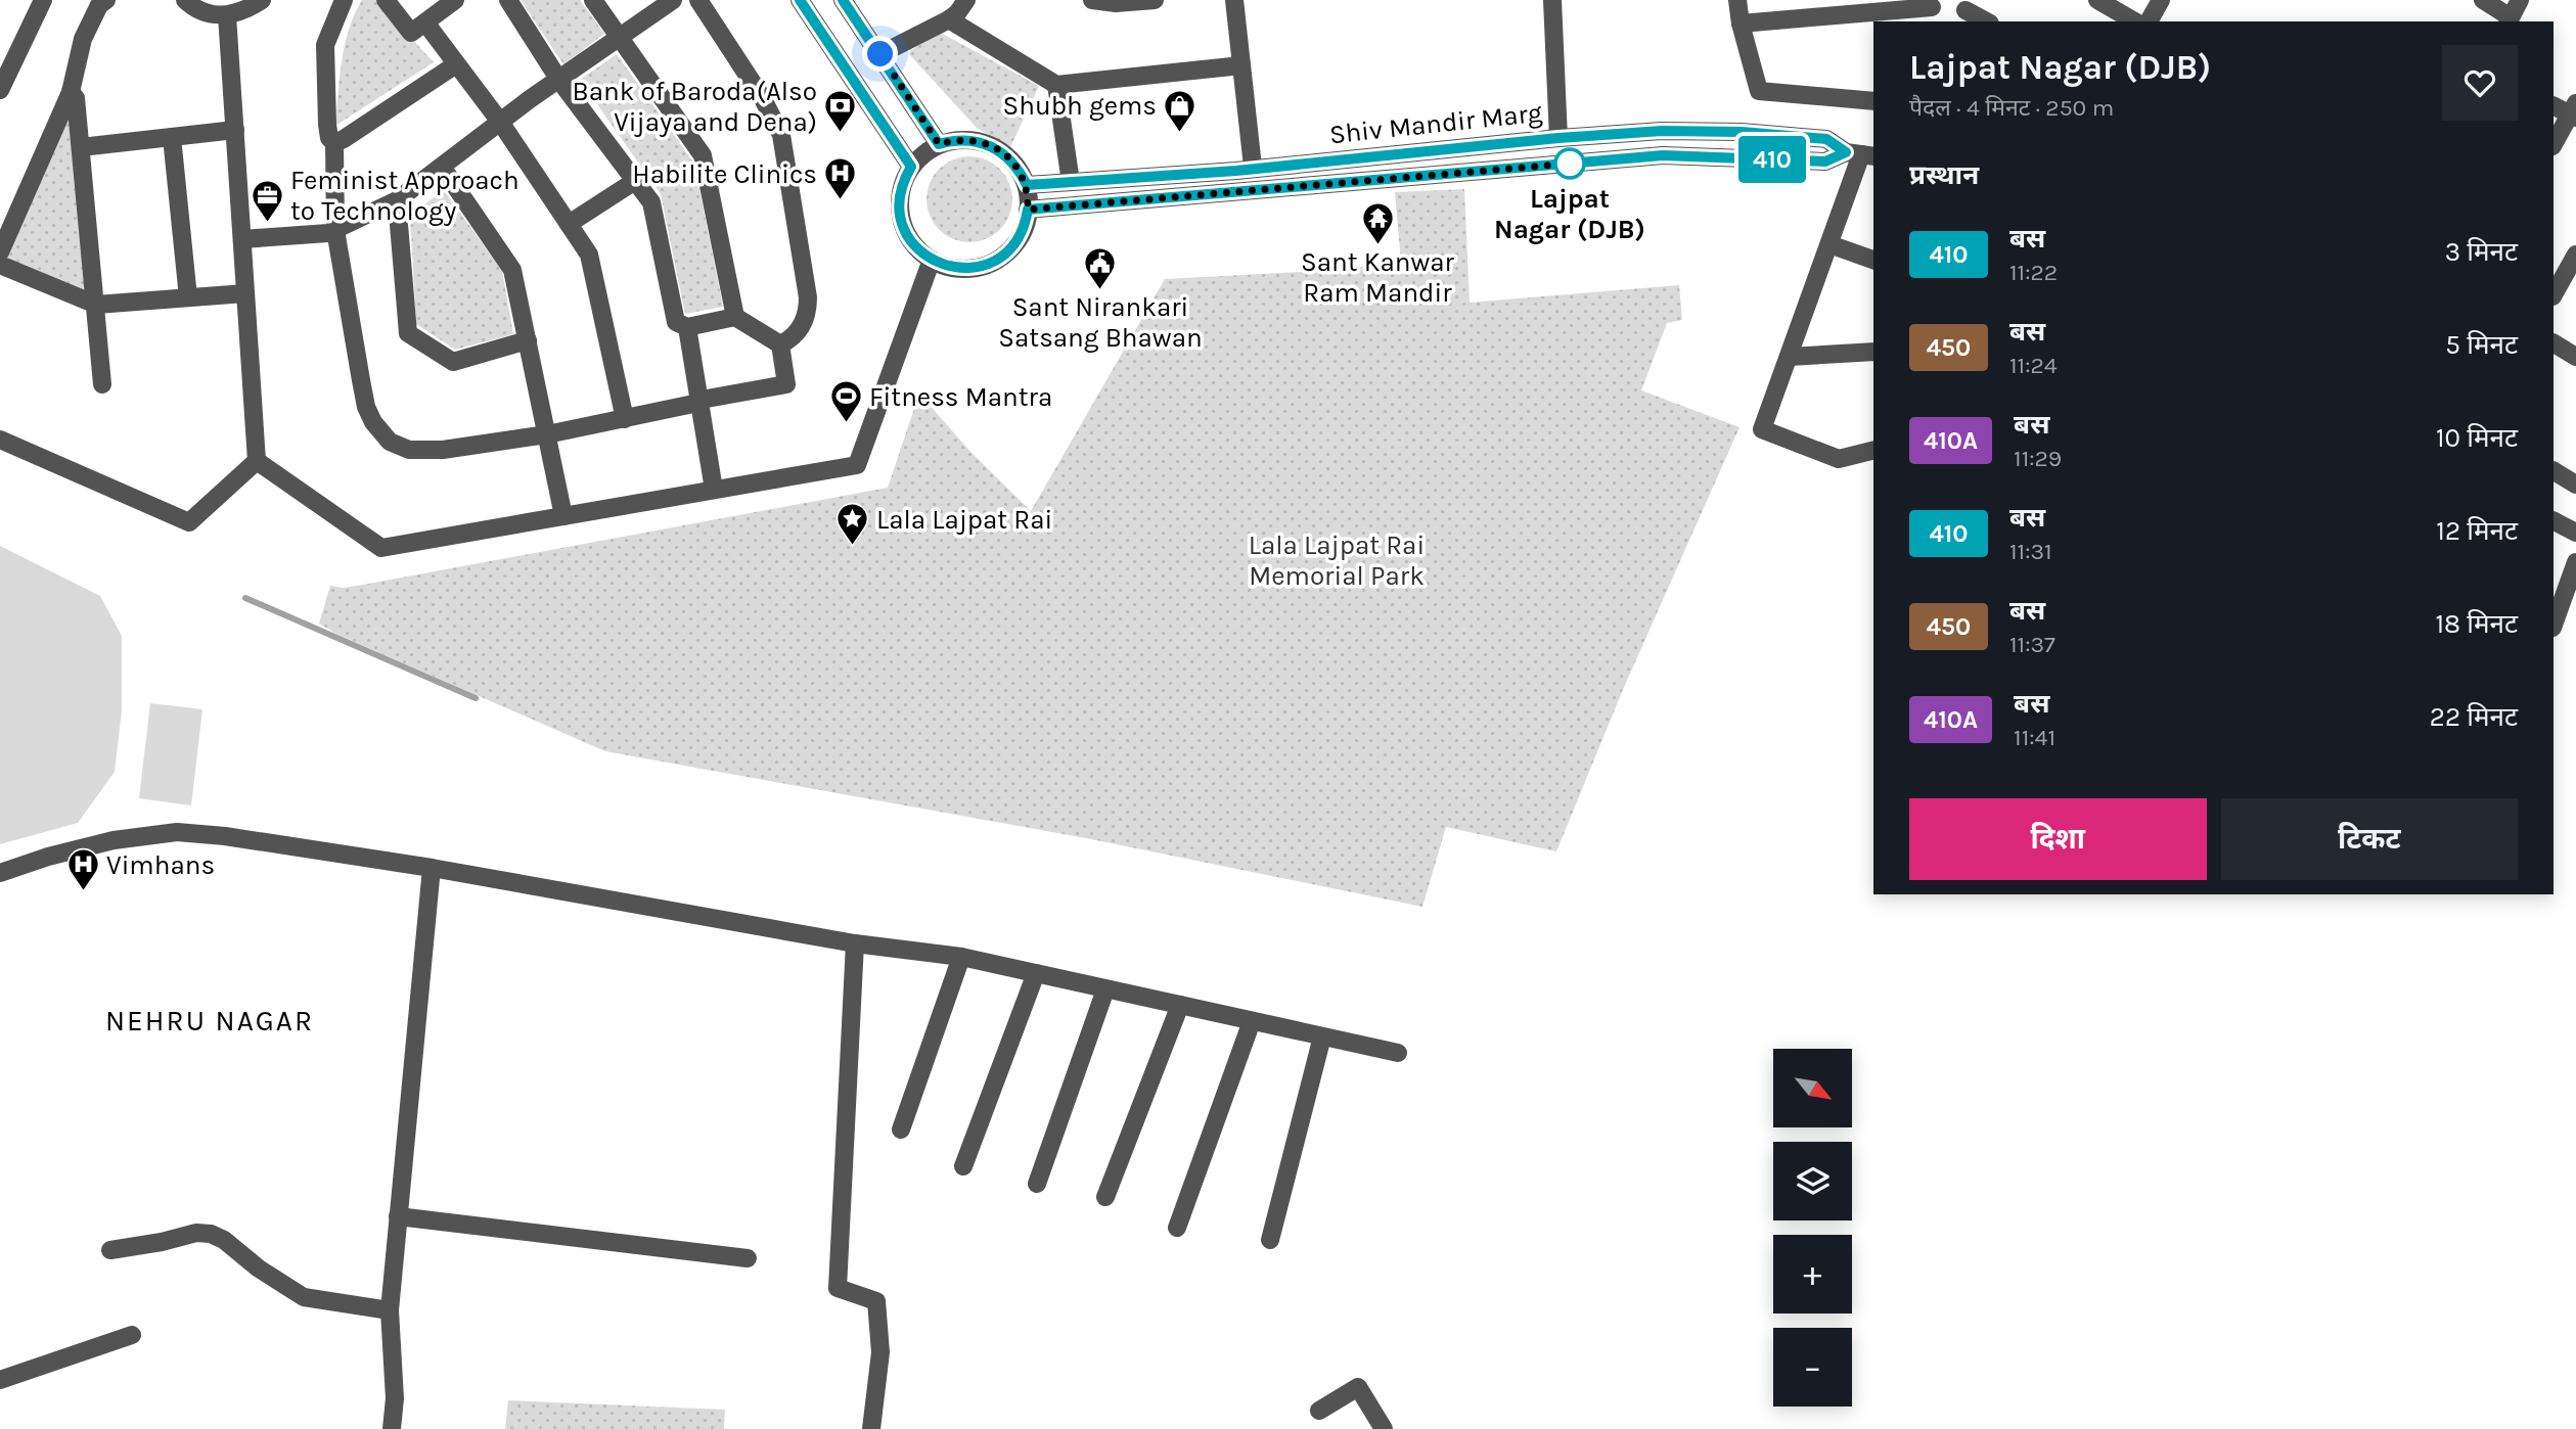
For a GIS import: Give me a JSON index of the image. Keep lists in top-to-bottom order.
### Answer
{
  "streets": {
    "street": ["Shiv Mandir Marg"]
  },
  "districts": ["NEHRU NAGAR"],
  "parks": ["Lala Lajpat Rai Memorial Park"],
  "places": {
    "shop": ["Shubh gems"],
    "bank": ["Bank of Baroda(Also Vijaya and Dena)"],
    "other": ["Lajpat Nagar (DJB)"],
    "hospital": ["Habilite Clinics", "Vimhans"],
    "office": ["Feminist Approach to Technology"],
    "temple": ["Sant Kanwar Ram Mandir"],
    "public building": ["Sant Nirankari Satsang Bhawan"],
    "sports": ["Fitness Mantra"],
    "place": ["Lala Lajpat Rai"]
  },
  "lines": ["bus line 410"],
  "north": "bottom right",
  "page": {
    "on_map": "410",
    "heading": [
      ["Lajpat Nagar (DJB)", "पैदल · 4 मिनट · 250 m"],
      "प्रस्थान"
    ],
    "list": [
      {
        "mark": "410",
        "name": "बस",
        "note": "11:22",
        "value": "3 मिनट"
      },
      {
        "mark": "450",
        "name": "बस",
        "note": "11:24",
        "value": "5 मिनट"
      },
      {
        "mark": "410A",
        "name": "बस",
        "note": "11:29",
        "value": "10 मिनट"
      },
      {
        "mark": "410",
        "name": "बस",
        "note": "11:31",
        "value": "12 मिनट"
      },
      {
        "mark": "450",
        "name": "बस",
        "note": "11:37",
        "value": "18 मिनट"
      },
      {
        "mark": "410A",
        "name": "बस",
        "note": "11:41",
        "value": "22 मिनट"
      }
    ],
    "buttons": ["दिशा", "टिकट"],
    "map_buttons": ["+", "−"]
  }
}
